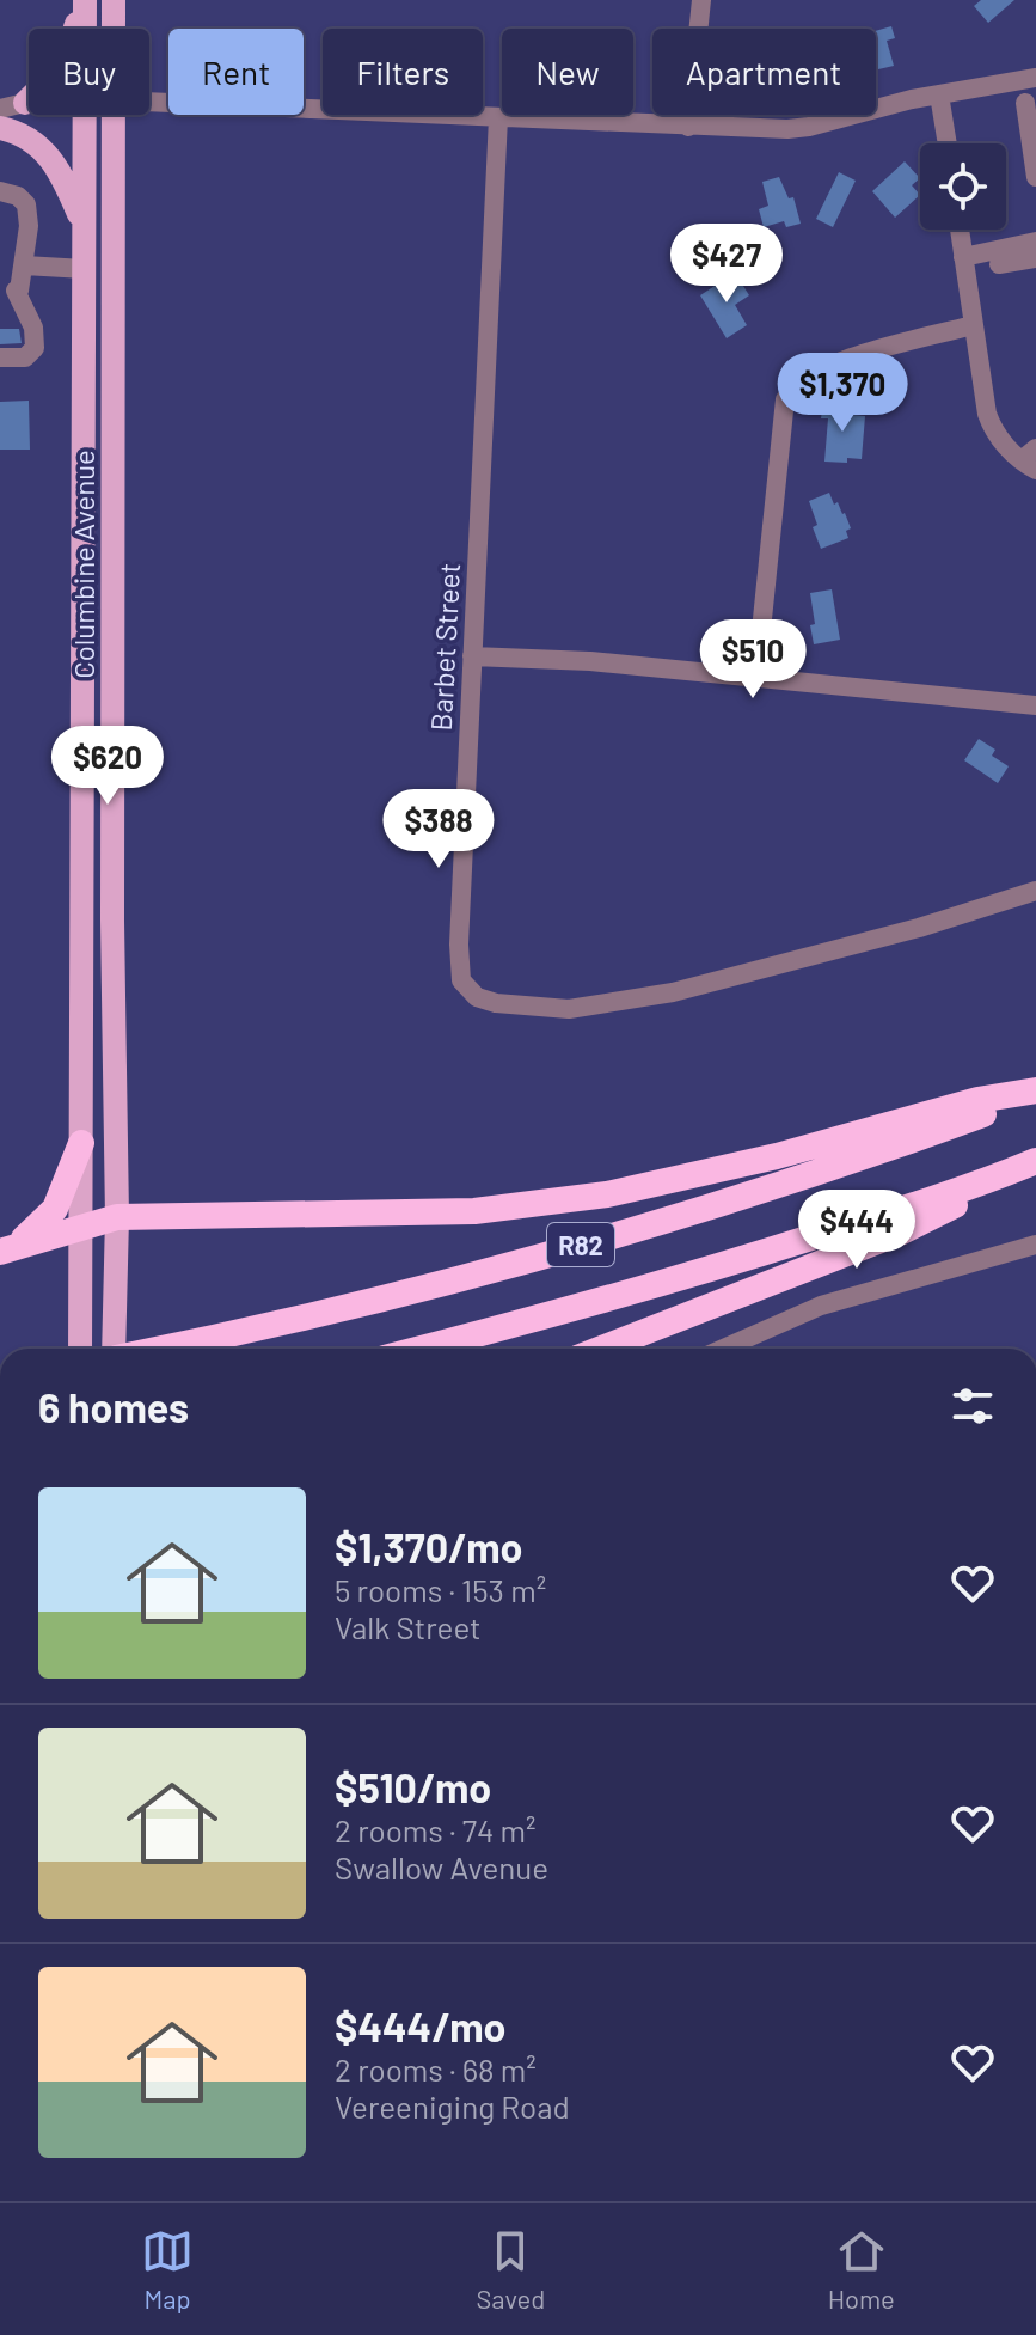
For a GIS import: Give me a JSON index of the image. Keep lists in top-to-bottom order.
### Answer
{
  "streets": {
    "highway": ["R82"],
    "main road": ["Columbine Avenue"],
    "street": ["Barbet Street"]
  },
  "page": {
    "chip": [
      "Buy",
      "Rent",
      "Filters",
      "New",
      "Apartment"
    ],
    "price": [
      "$427",
      "$1,370",
      "$510",
      "$620",
      "$388",
      "$444"
    ],
    "heading": "6 homes",
    "list": [
      {
        "name": "$1,370/mo",
        "note": "5 rooms · 153 m² · Valk Street"
      },
      {
        "name": "$510/mo",
        "note": "2 rooms · 74 m² · Swallow Avenue"
      },
      {
        "name": "$444/mo",
        "note": "2 rooms · 68 m² · Vereeniging Road"
      }
    ],
    "tabs": ["Map", "Saved", "Home"]
  }
}
